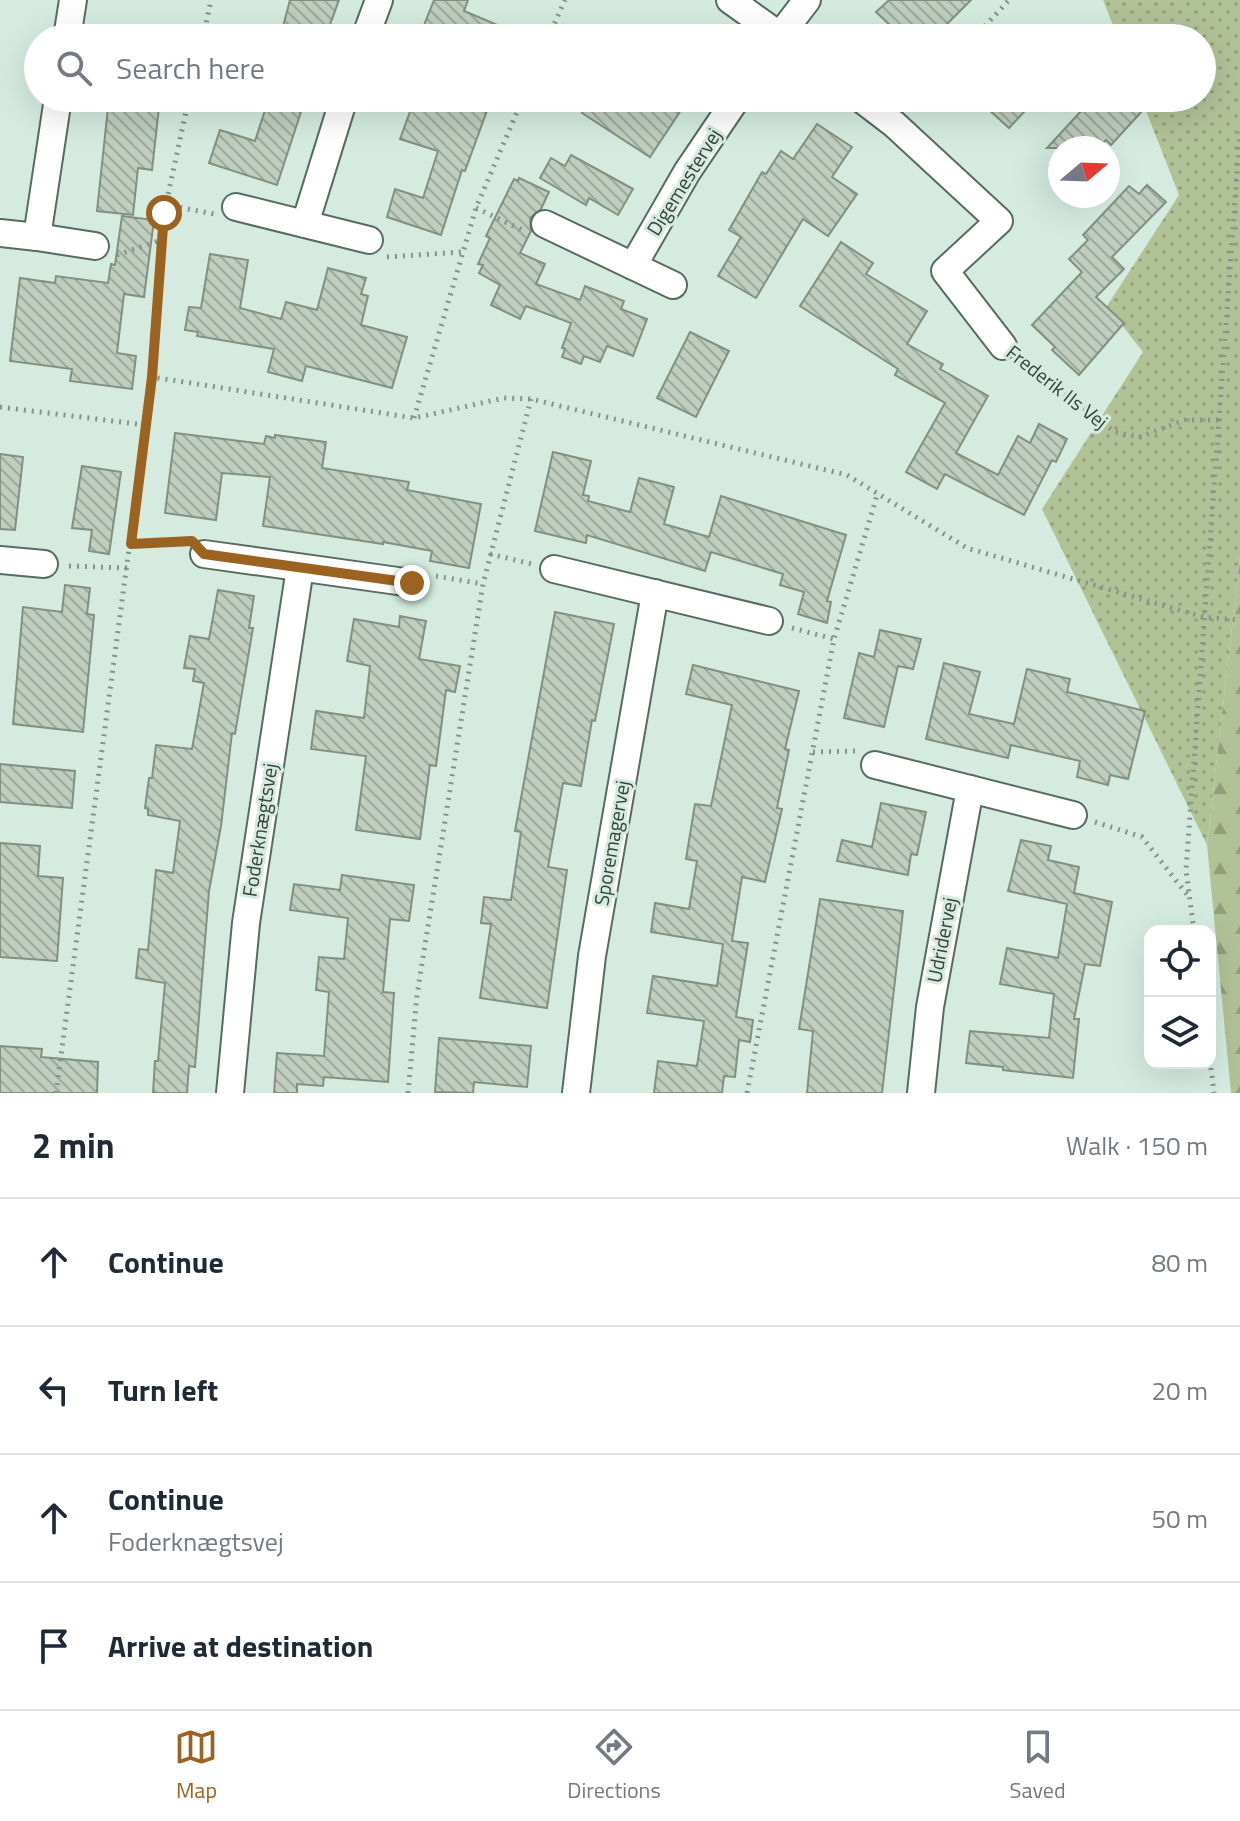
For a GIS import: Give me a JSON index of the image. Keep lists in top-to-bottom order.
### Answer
{
  "streets": {
    "street": [
      "Digemestervej",
      "Frederik IIs Vej",
      "Foderknægtsvej",
      "Sporemagervej",
      "Udridervej"
    ]
  },
  "north": "right",
  "page": {
    "search": "Search here",
    "heading": ["2 min", "Walk · 150 m"],
    "list": [
      ["Continue", "80 m"],
      ["Turn left", "20 m"],
      ["Continue", "Foderknægtsvej", "50 m"],
      "Arrive at destination"
    ],
    "nav": ["Map", "Directions", "Saved"]
  }
}
